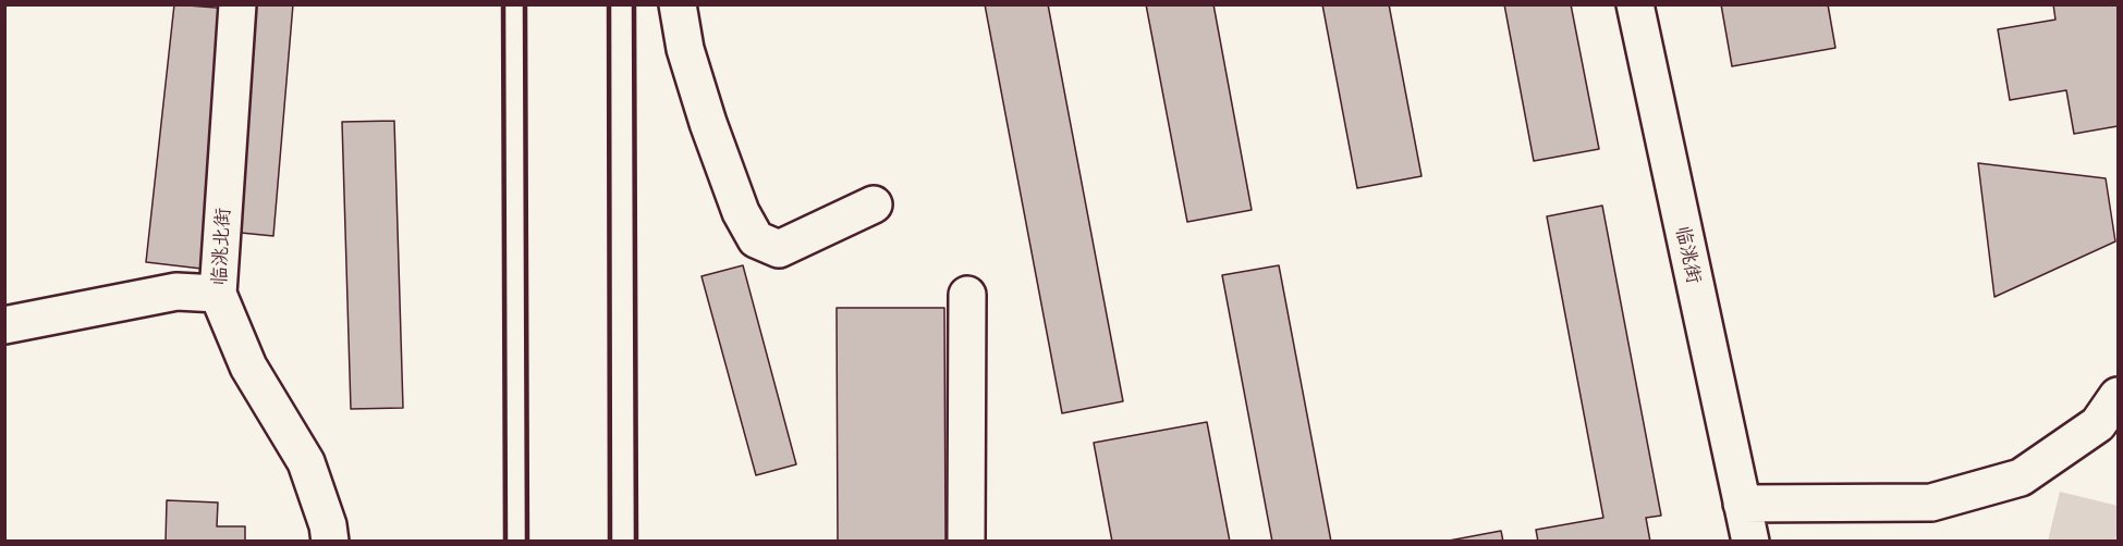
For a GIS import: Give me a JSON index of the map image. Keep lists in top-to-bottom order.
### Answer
{
  "streets": {
    "street": ["临洮北街", "临洮街"]
  }
}
